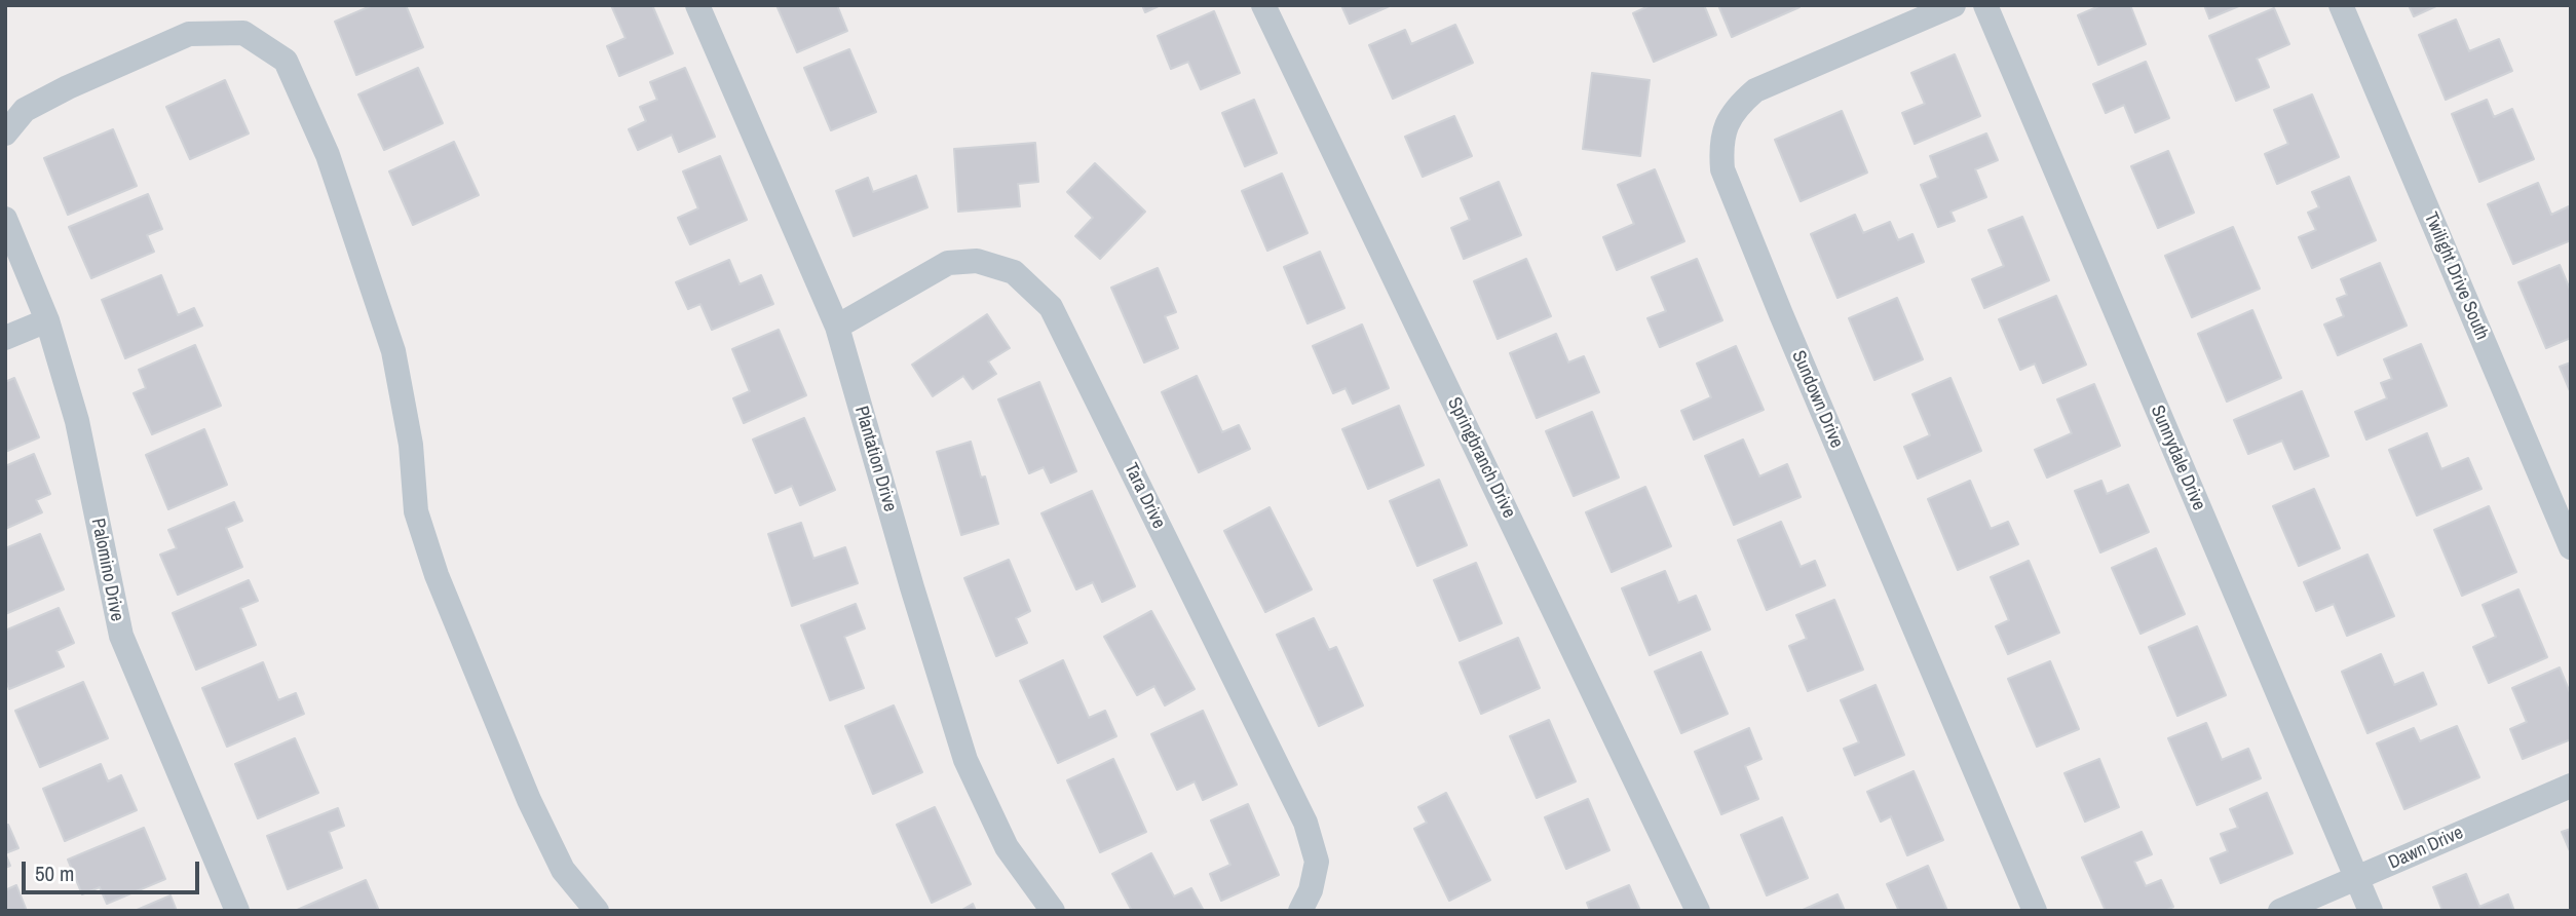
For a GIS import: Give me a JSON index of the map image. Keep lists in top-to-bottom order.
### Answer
{
  "streets": {
    "street": [
      "Twilight Drive South",
      "Sundown Drive",
      "Springbranch Drive",
      "Sunnydale Drive",
      "Plantation Drive",
      "Tara Drive",
      "Palomino Drive",
      "Dawn Drive"
    ]
  },
  "crossings": [
    ["Sunnydale Drive", "Dawn Drive"],
    ["Plantation Drive", "Tara Drive"]
  ],
  "scale_bar": "50 m"
}
